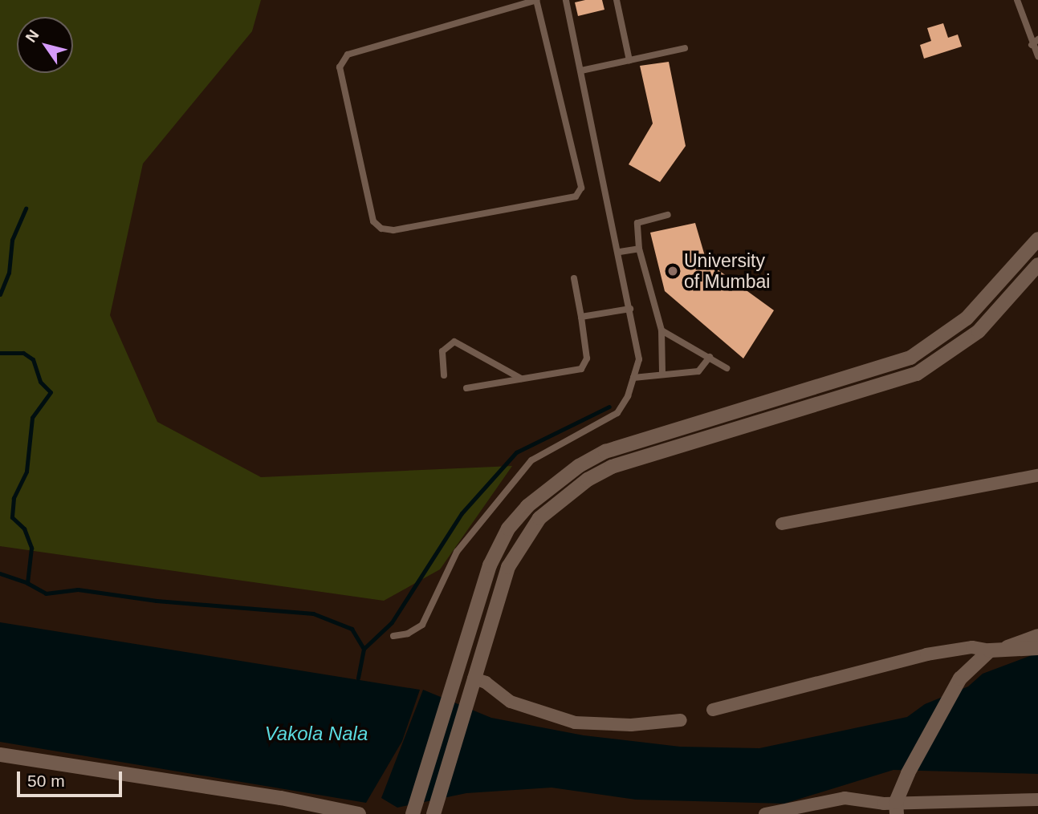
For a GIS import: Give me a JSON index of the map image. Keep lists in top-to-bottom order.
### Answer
{
  "water": ["Vakola Nala"],
  "places": ["University of Mumbai"],
  "scale_bar": "50 m",
  "north": "top left"
}
